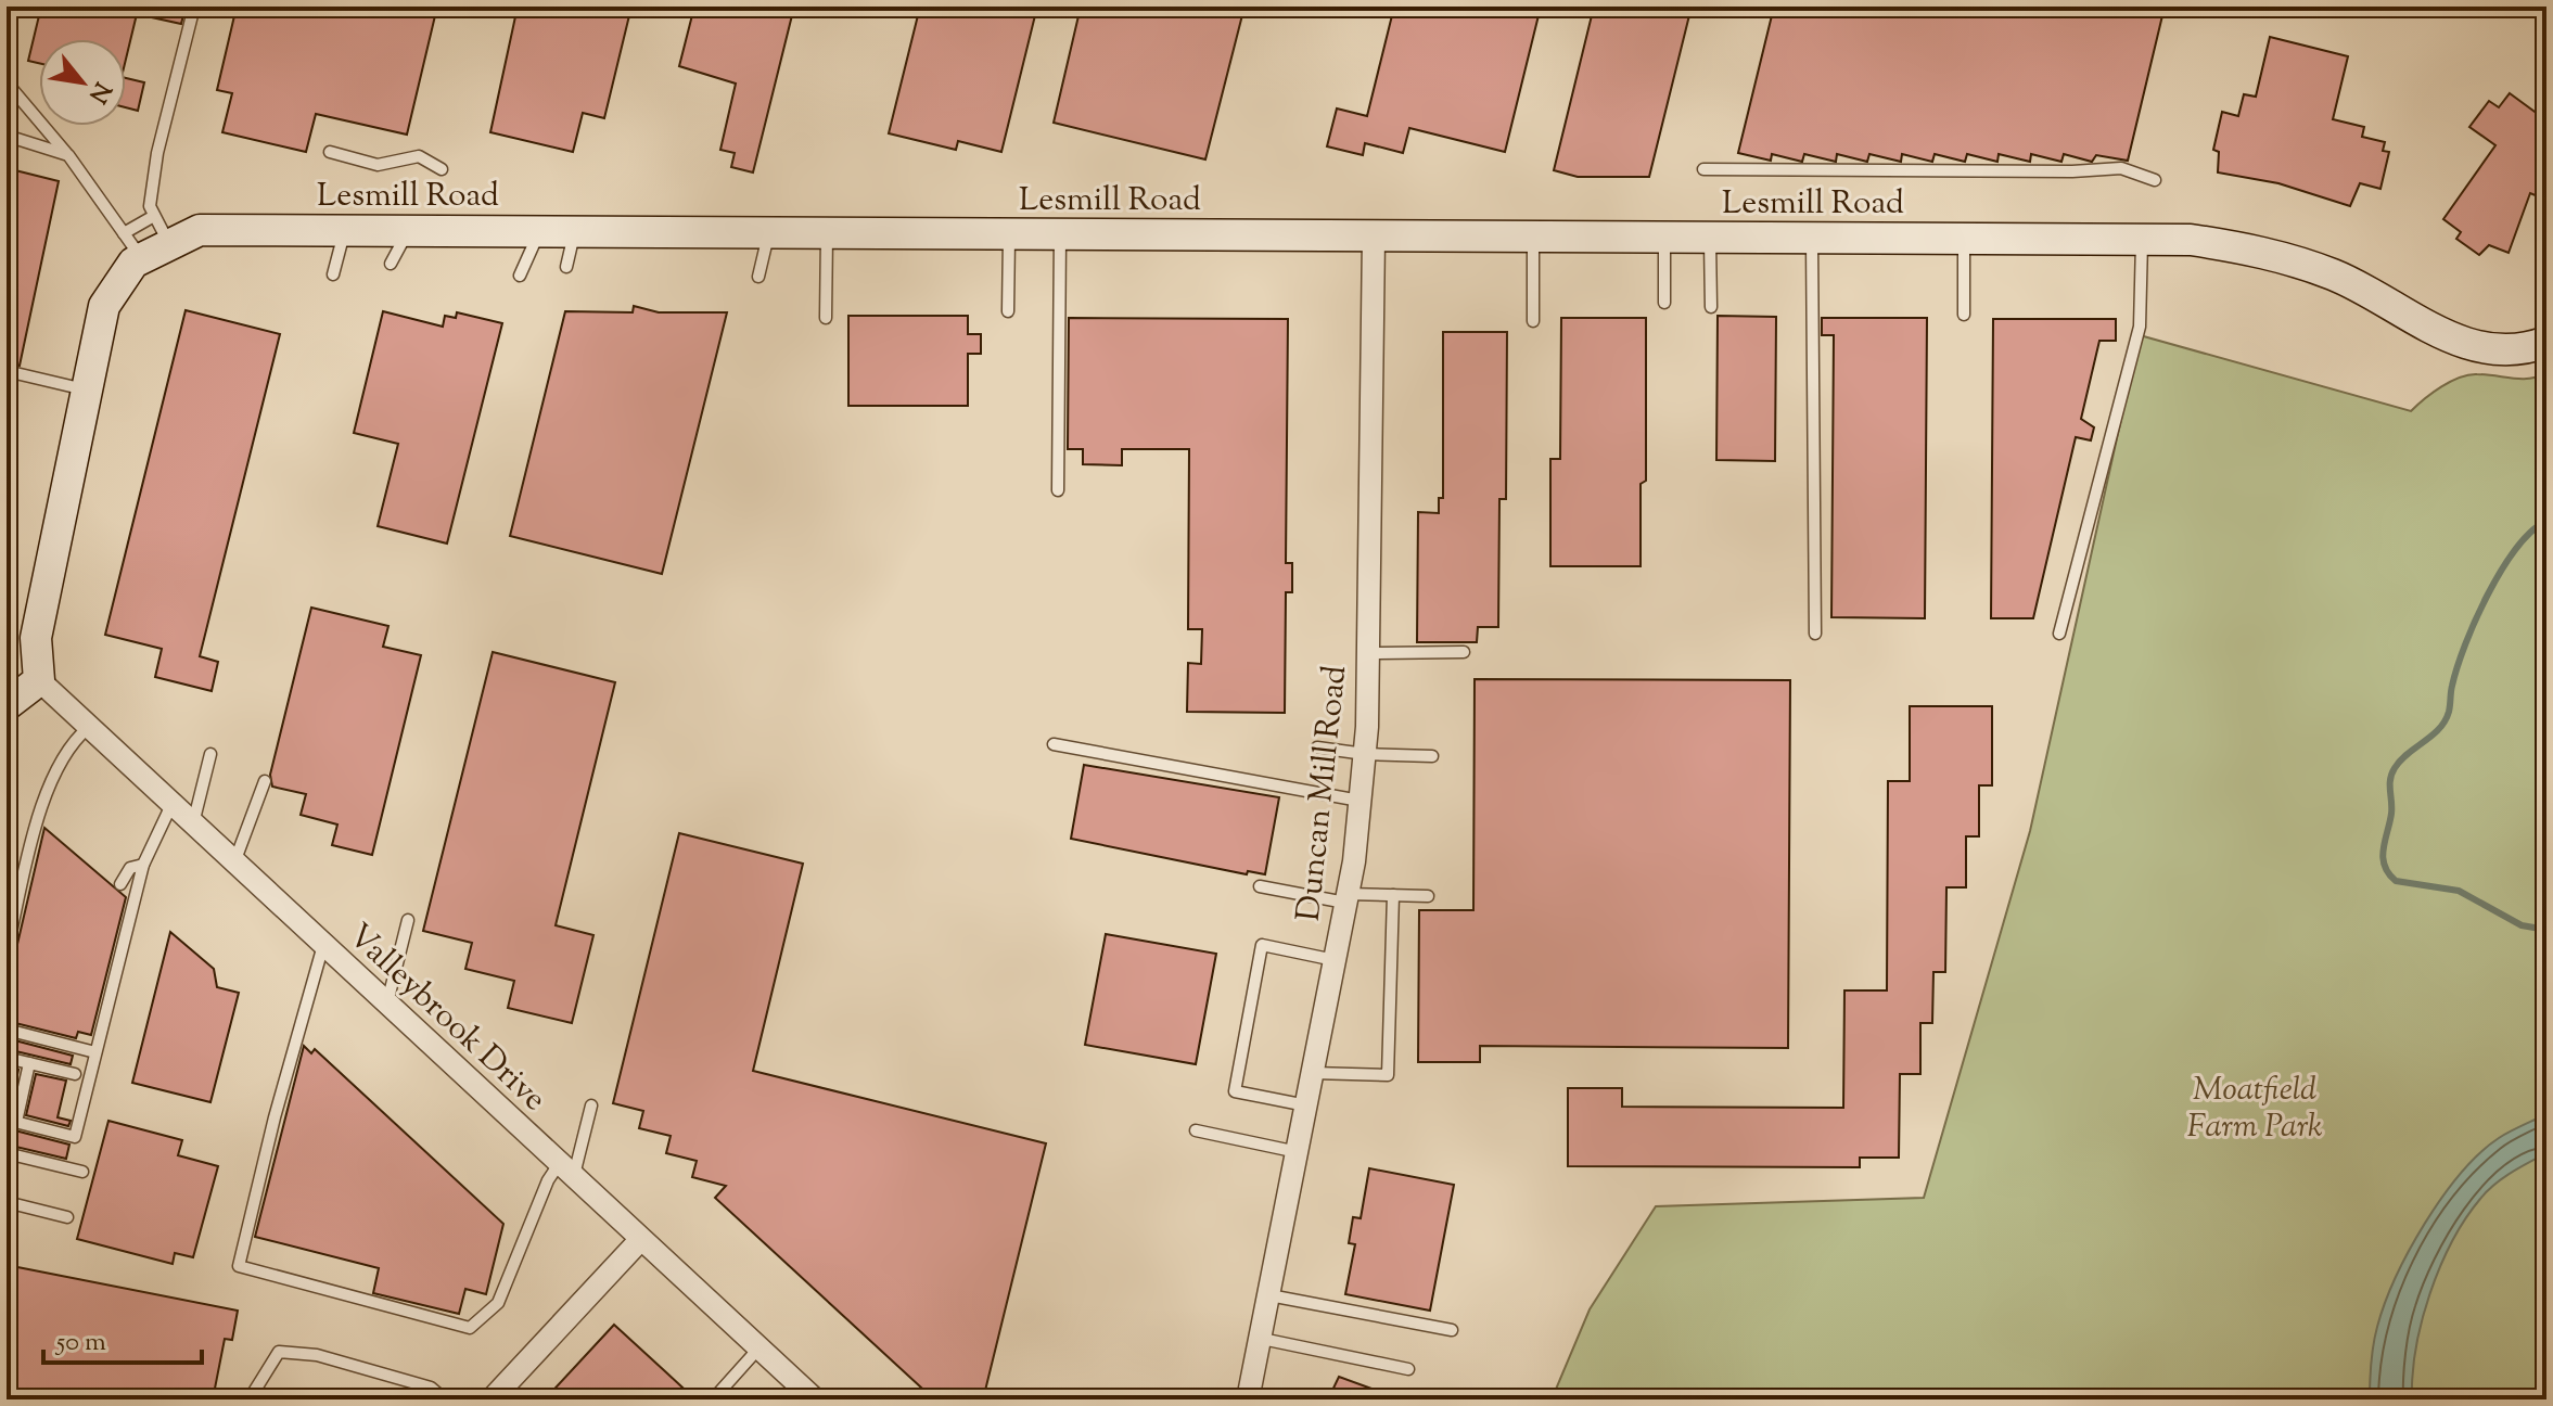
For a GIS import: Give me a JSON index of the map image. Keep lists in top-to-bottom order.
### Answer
{
  "streets": {
    "street": ["Lesmill Road", "Duncan Mill Road", "Valleybrook Drive"]
  },
  "crossings": [
    ["Lesmill Road", "Duncan Mill Road"],
    ["Lesmill Road", "Valleybrook Drive"]
  ],
  "parks": ["Moatfield Farm Park"],
  "scale_bar": "50 m",
  "north": "bottom right"
}
